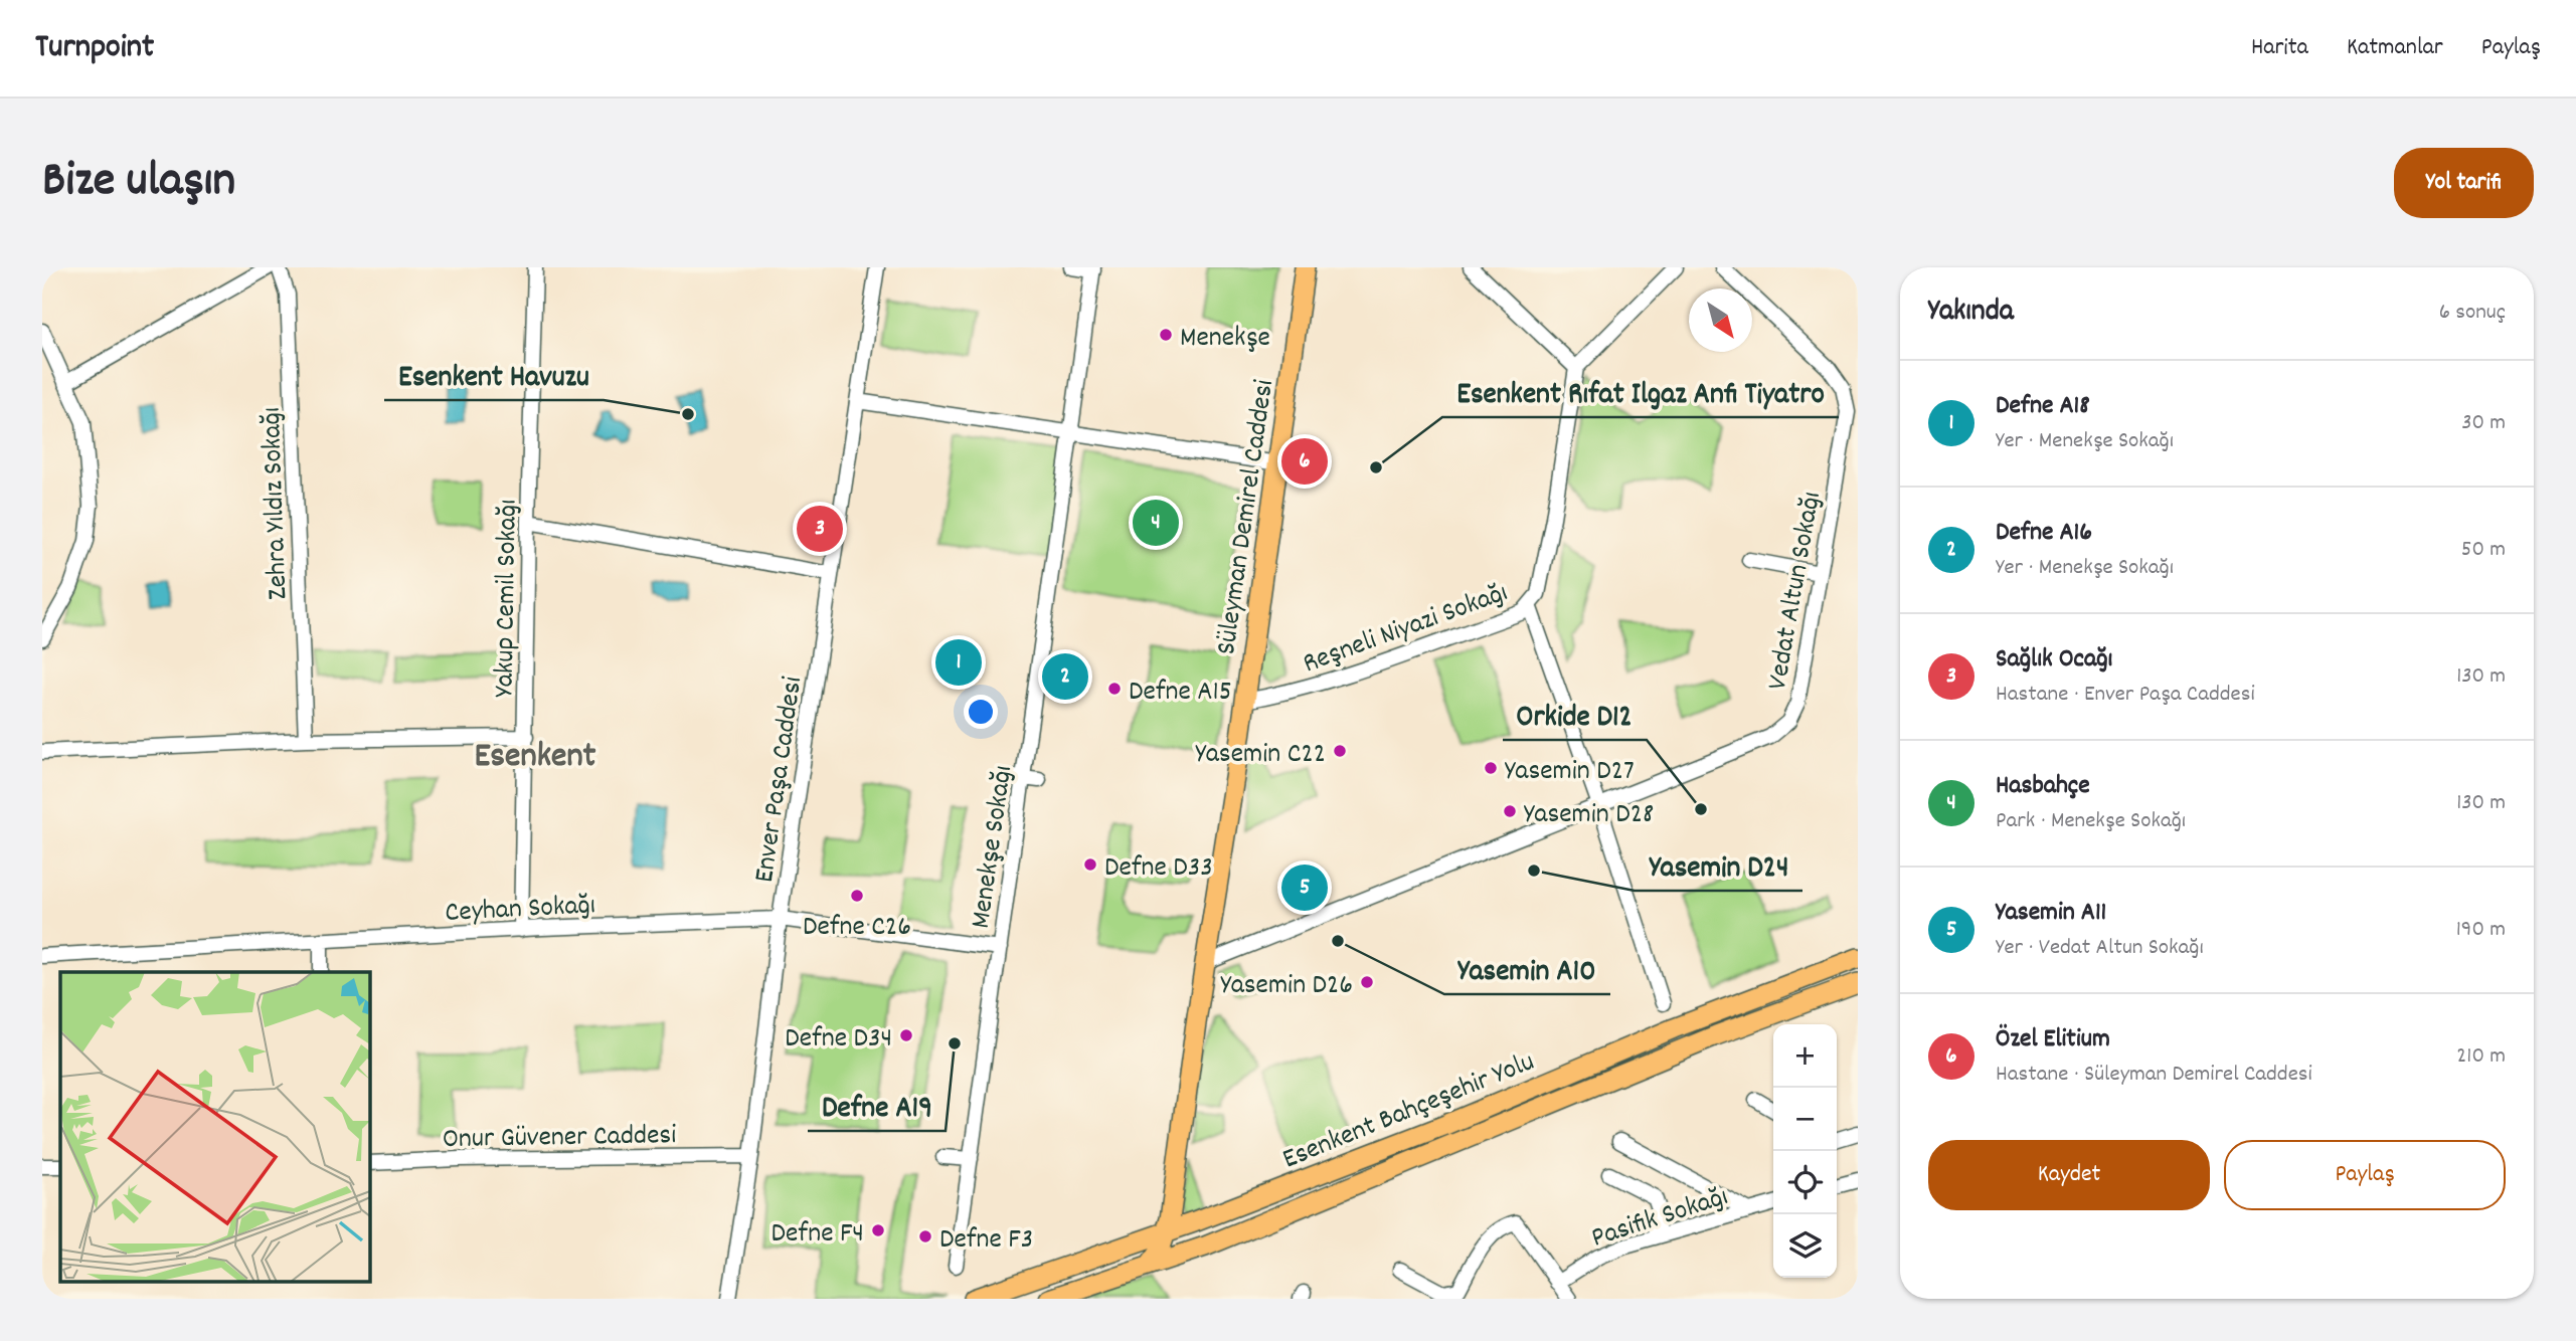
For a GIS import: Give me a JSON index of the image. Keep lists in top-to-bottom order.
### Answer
{
  "streets": {
    "main road": ["Süleyman Demirel Caddesi", "Esenkent Bahçeşehir Yolu"],
    "street": [
      "Zehra Yıldız Sokağı",
      "Vedat Altun Sokağı",
      "Yakup Cemil Sokağı",
      "Reşneli Niyazi Sokağı",
      "Enver Paşa Caddesi",
      "Menekşe Sokağı",
      "Ceyhan Sokağı",
      "Onur Güvener Caddesi",
      "Pasifik Sokağı"
    ]
  },
  "crossings": [
    ["Süleyman Demirel Caddesi", "Vedat Altun Sokağı"],
    ["Süleyman Demirel Caddesi", "Reşneli Niyazi Sokağı"],
    ["Süleyman Demirel Caddesi", "Esenkent Bahçeşehir Yolu"],
    ["Yakup Cemil Sokağı", "Ceyhan Sokağı"],
    ["Enver Paşa Caddesi", "Ceyhan Sokağı"],
    ["Enver Paşa Caddesi", "Onur Güvener Caddesi"],
    ["Menekşe Sokağı", "Ceyhan Sokağı"]
  ],
  "districts": ["Esenkent"],
  "places": [
    "Menekşe",
    "Esenkent Havuzu",
    "Esenkent Rıfat Ilgaz Anfi Tiyatro",
    "Defne A15",
    "Yasemin C22",
    "Yasemin D27",
    "Orkide D12",
    "Yasemin D28",
    "Defne D33",
    "Yasemin D24",
    "Defne C26",
    "Yasemin A10",
    "Yasemin D26",
    "Defne D34",
    "Defne A19",
    "Defne F4",
    "Defne F3"
  ],
  "north": "bottom right",
  "page": {
    "header": "Turnpoint",
    "nav": ["Harita", "Katmanlar", "Paylaş"],
    "title": "Bize ulaşın",
    "buttons": [
      "Yol tarifi",
      ["Kaydet", "Paylaş"]
    ],
    "heading": ["Yakında", "6 sonuç"],
    "list": [
      {
        "mark": "1",
        "name": "Defne A18",
        "note": "Yer · Menekşe Sokağı",
        "value": "30 m"
      },
      {
        "mark": "2",
        "name": "Defne A16",
        "note": "Yer · Menekşe Sokağı",
        "value": "50 m"
      },
      {
        "mark": "3",
        "name": "Sağlık Ocağı",
        "note": "Hastane · Enver Paşa Caddesi",
        "value": "130 m"
      },
      {
        "mark": "4",
        "name": "Hasbahçe",
        "note": "Park · Menekşe Sokağı",
        "value": "130 m"
      },
      {
        "mark": "5",
        "name": "Yasemin A11",
        "note": "Yer · Vedat Altun Sokağı",
        "value": "190 m"
      },
      {
        "mark": "6",
        "name": "Özel Elitium",
        "note": "Hastane · Süleyman Demirel Caddesi",
        "value": "210 m"
      }
    ],
    "pins": [
      "6",
      "4",
      "3",
      "1",
      "2",
      "5"
    ],
    "map_buttons": ["+", "−"]
  }
}
